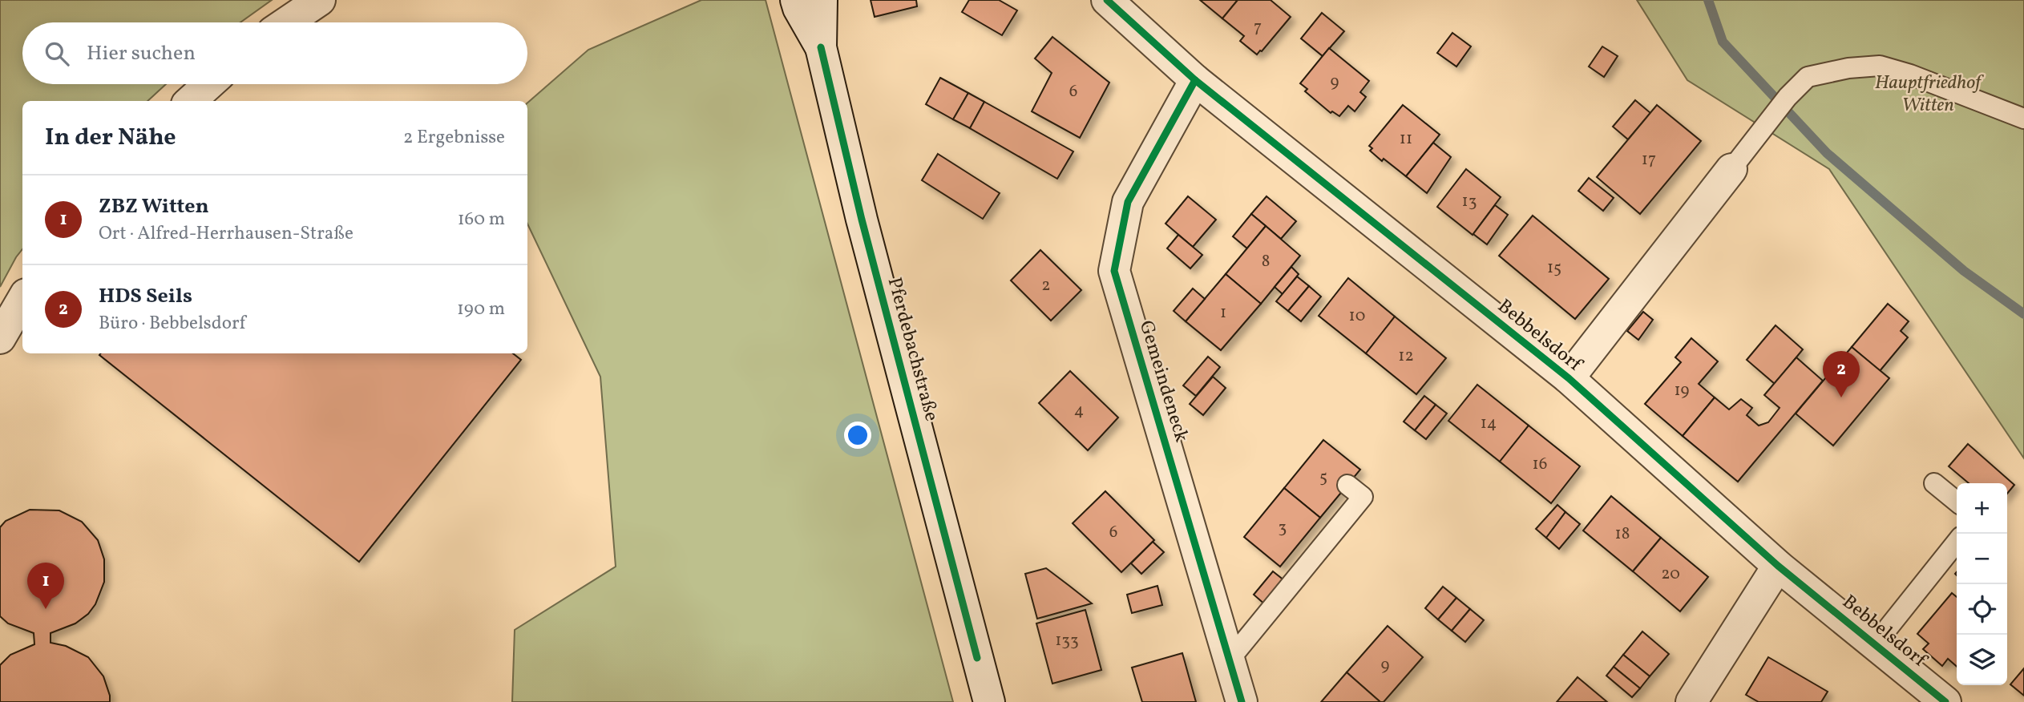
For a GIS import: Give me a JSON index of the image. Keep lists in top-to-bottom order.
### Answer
{
  "streets": {
    "street": ["Bebbelsdorf", "Pferdebachstraße", "Gemeindeneck"]
  },
  "crossings": [
    ["Bebbelsdorf", "Gemeindeneck"]
  ],
  "parks": ["Hauptfriedhof Witten"],
  "house_numbers": [
    "7",
    "9",
    "6",
    "11",
    "17",
    "13",
    "8",
    "15",
    "2",
    "1",
    "10",
    "12",
    "19",
    "4",
    "14",
    "16",
    "5",
    "3",
    "6",
    "18",
    "20",
    "133",
    "9"
  ],
  "page": {
    "search": "Hier suchen",
    "heading": ["In der Nähe", "2 Ergebnisse"],
    "list": [
      {
        "mark": "1",
        "name": "ZBZ Witten",
        "note": "Ort · Alfred-Herrhausen-Straße",
        "value": "160 m"
      },
      {
        "mark": "2",
        "name": "HDS Seils",
        "note": "Büro · Bebbelsdorf",
        "value": "190 m"
      }
    ],
    "pins": ["2", "1"],
    "map_buttons": ["+", "−"]
  }
}
